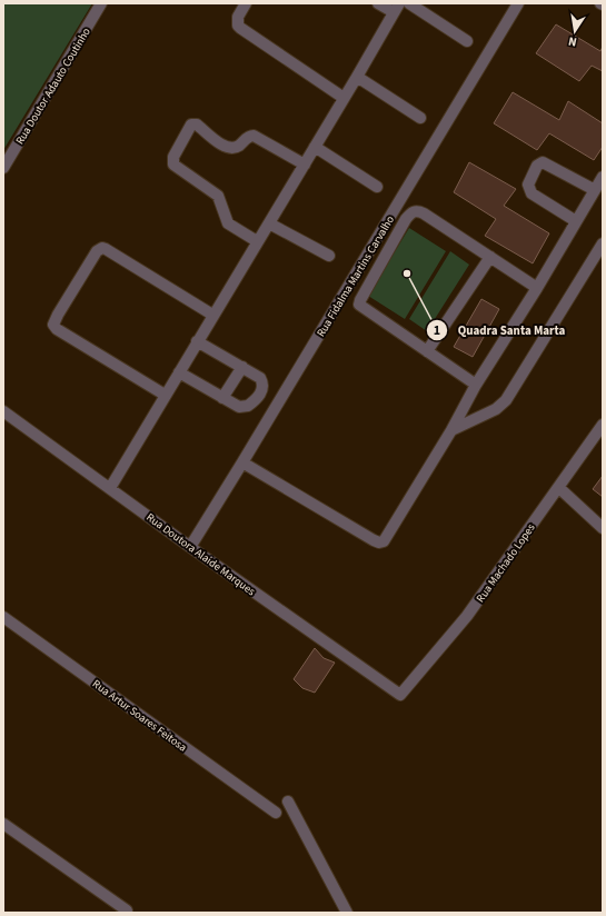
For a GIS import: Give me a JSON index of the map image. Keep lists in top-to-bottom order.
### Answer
{
  "streets": {
    "street": [
      "Rua Doutor Adauto Coutinho",
      "Rua Fidalma Martins Carvalho",
      "Rua Doutora Alaide Marques",
      "Rua Machado Lopes",
      "Rua Artur Soares Feitosa"
    ]
  },
  "crossings": [
    ["Rua Fidalma Martins Carvalho", "Rua Doutora Alaide Marques"],
    ["Rua Doutora Alaide Marques", "Rua Machado Lopes"]
  ],
  "places": ["Quadra Santa Marta"],
  "north": "bottom"
}
